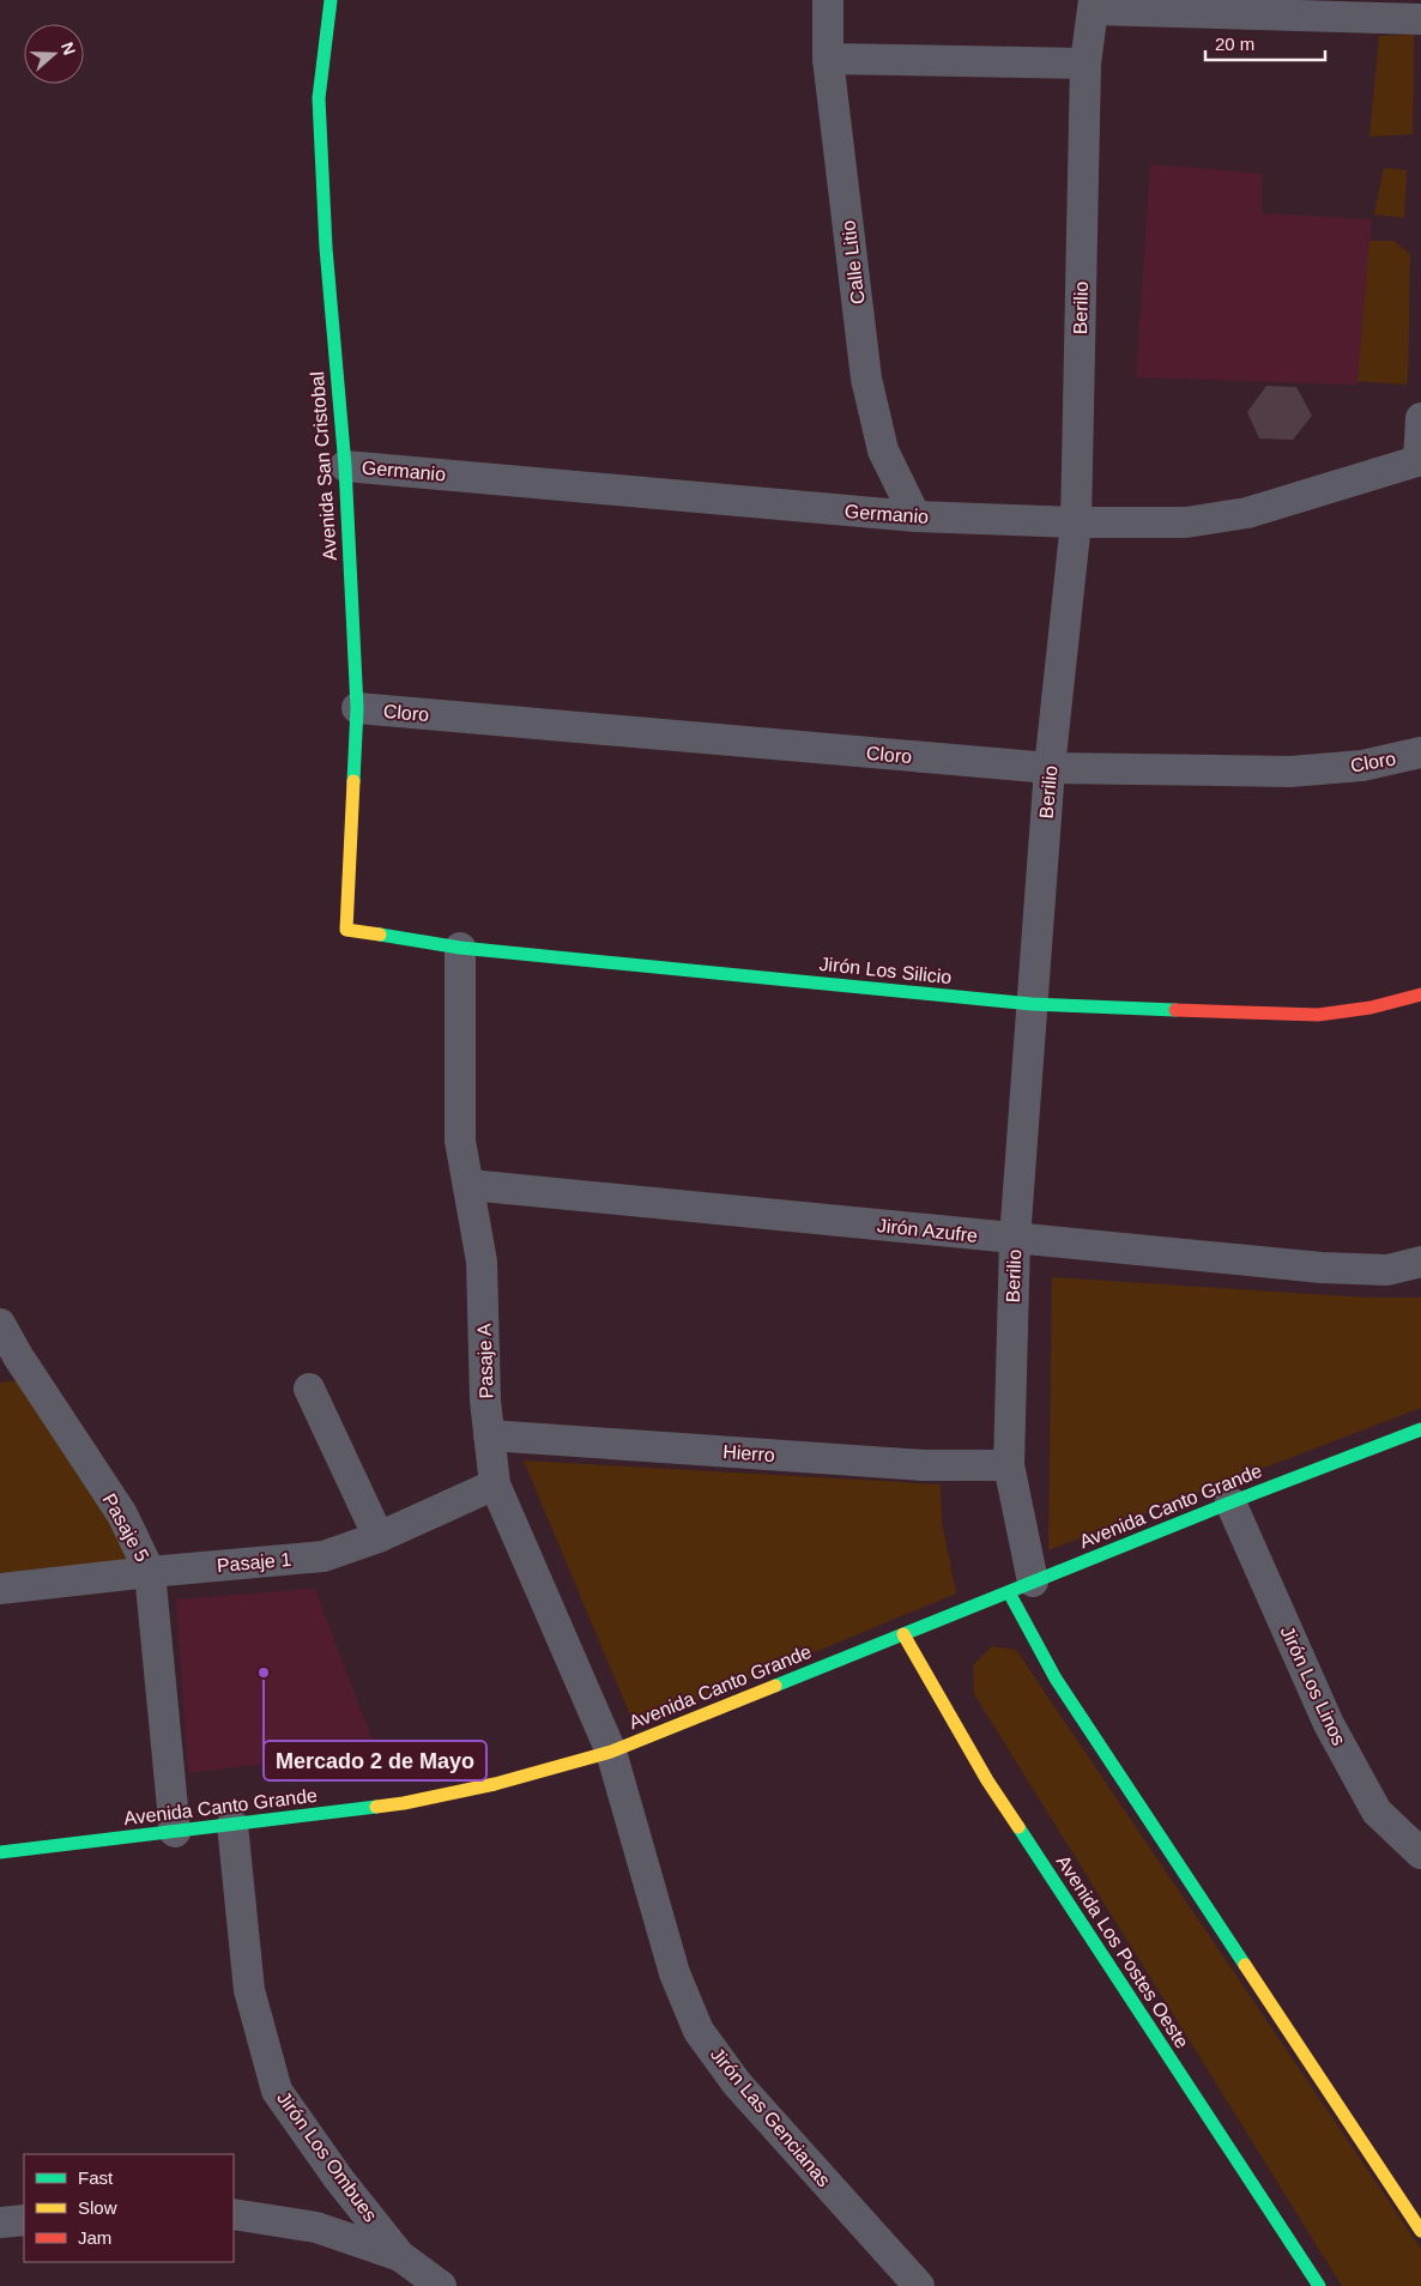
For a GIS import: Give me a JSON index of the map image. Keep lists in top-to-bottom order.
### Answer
{
  "streets": {
    "street": [
      "Calle Litio",
      "Berilio",
      "Avenida San Cristobal",
      "Germanio",
      "Cloro",
      "Jirón Los Silicio",
      "Jirón Azufre",
      "Pasaje A",
      "Hierro",
      "Avenida Canto Grande",
      "Pasaje 5",
      "Pasaje 1",
      "Jirón Los Linos",
      "Avenida Los Postes Oeste",
      "Jirón Las Gencianas",
      "Jirón Los Ombues"
    ]
  },
  "crossings": [
    ["Calle Litio", "Germanio"],
    ["Berilio", "Germanio"],
    ["Berilio", "Cloro"],
    ["Berilio", "Jirón Los Silicio"],
    ["Berilio", "Jirón Azufre"],
    ["Berilio", "Hierro"],
    ["Berilio", "Avenida Canto Grande"],
    ["Avenida San Cristobal", "Germanio"],
    ["Avenida San Cristobal", "Cloro"],
    ["Avenida San Cristobal", "Jirón Los Silicio"],
    ["Jirón Los Silicio", "Pasaje A"],
    ["Jirón Azufre", "Pasaje A"],
    ["Pasaje A", "Hierro"],
    ["Pasaje A", "Avenida Canto Grande"],
    ["Pasaje A", "Pasaje 1"],
    ["Pasaje A", "Jirón Las Gencianas"],
    ["Avenida Canto Grande", "Pasaje 5"],
    ["Avenida Canto Grande", "Jirón Los Linos"],
    ["Avenida Canto Grande", "Avenida Los Postes Oeste"],
    ["Avenida Canto Grande", "Jirón Las Gencianas"],
    ["Avenida Canto Grande", "Jirón Los Ombues"],
    ["Pasaje 5", "Pasaje 1"]
  ],
  "places": ["Mercado 2 de Mayo"],
  "legend": ["Fast", "Slow", "Jam"],
  "scale_bar": "20 m",
  "north": "right"
}
